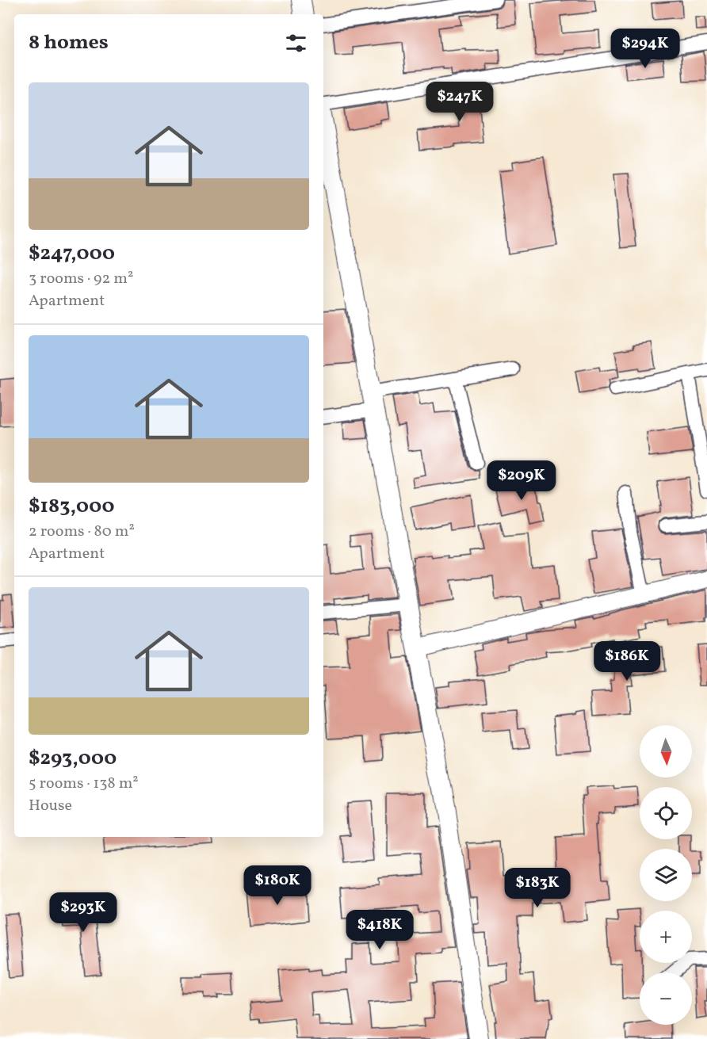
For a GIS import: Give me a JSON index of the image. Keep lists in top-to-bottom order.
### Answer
{
  "north": "bottom",
  "page": {
    "heading": "8 homes",
    "price": [
      "$294K",
      "$247K",
      "$209K",
      "$186K",
      "$180K",
      "$183K",
      "$293K",
      "$418K"
    ],
    "list": [
      {
        "name": "$247,000",
        "note": "3 rooms · 92 m² · Apartment"
      },
      {
        "name": "$183,000",
        "note": "2 rooms · 80 m² · Apartment"
      },
      {
        "name": "$293,000",
        "note": "5 rooms · 138 m² · House"
      }
    ],
    "map_buttons": ["+", "−"]
  }
}
